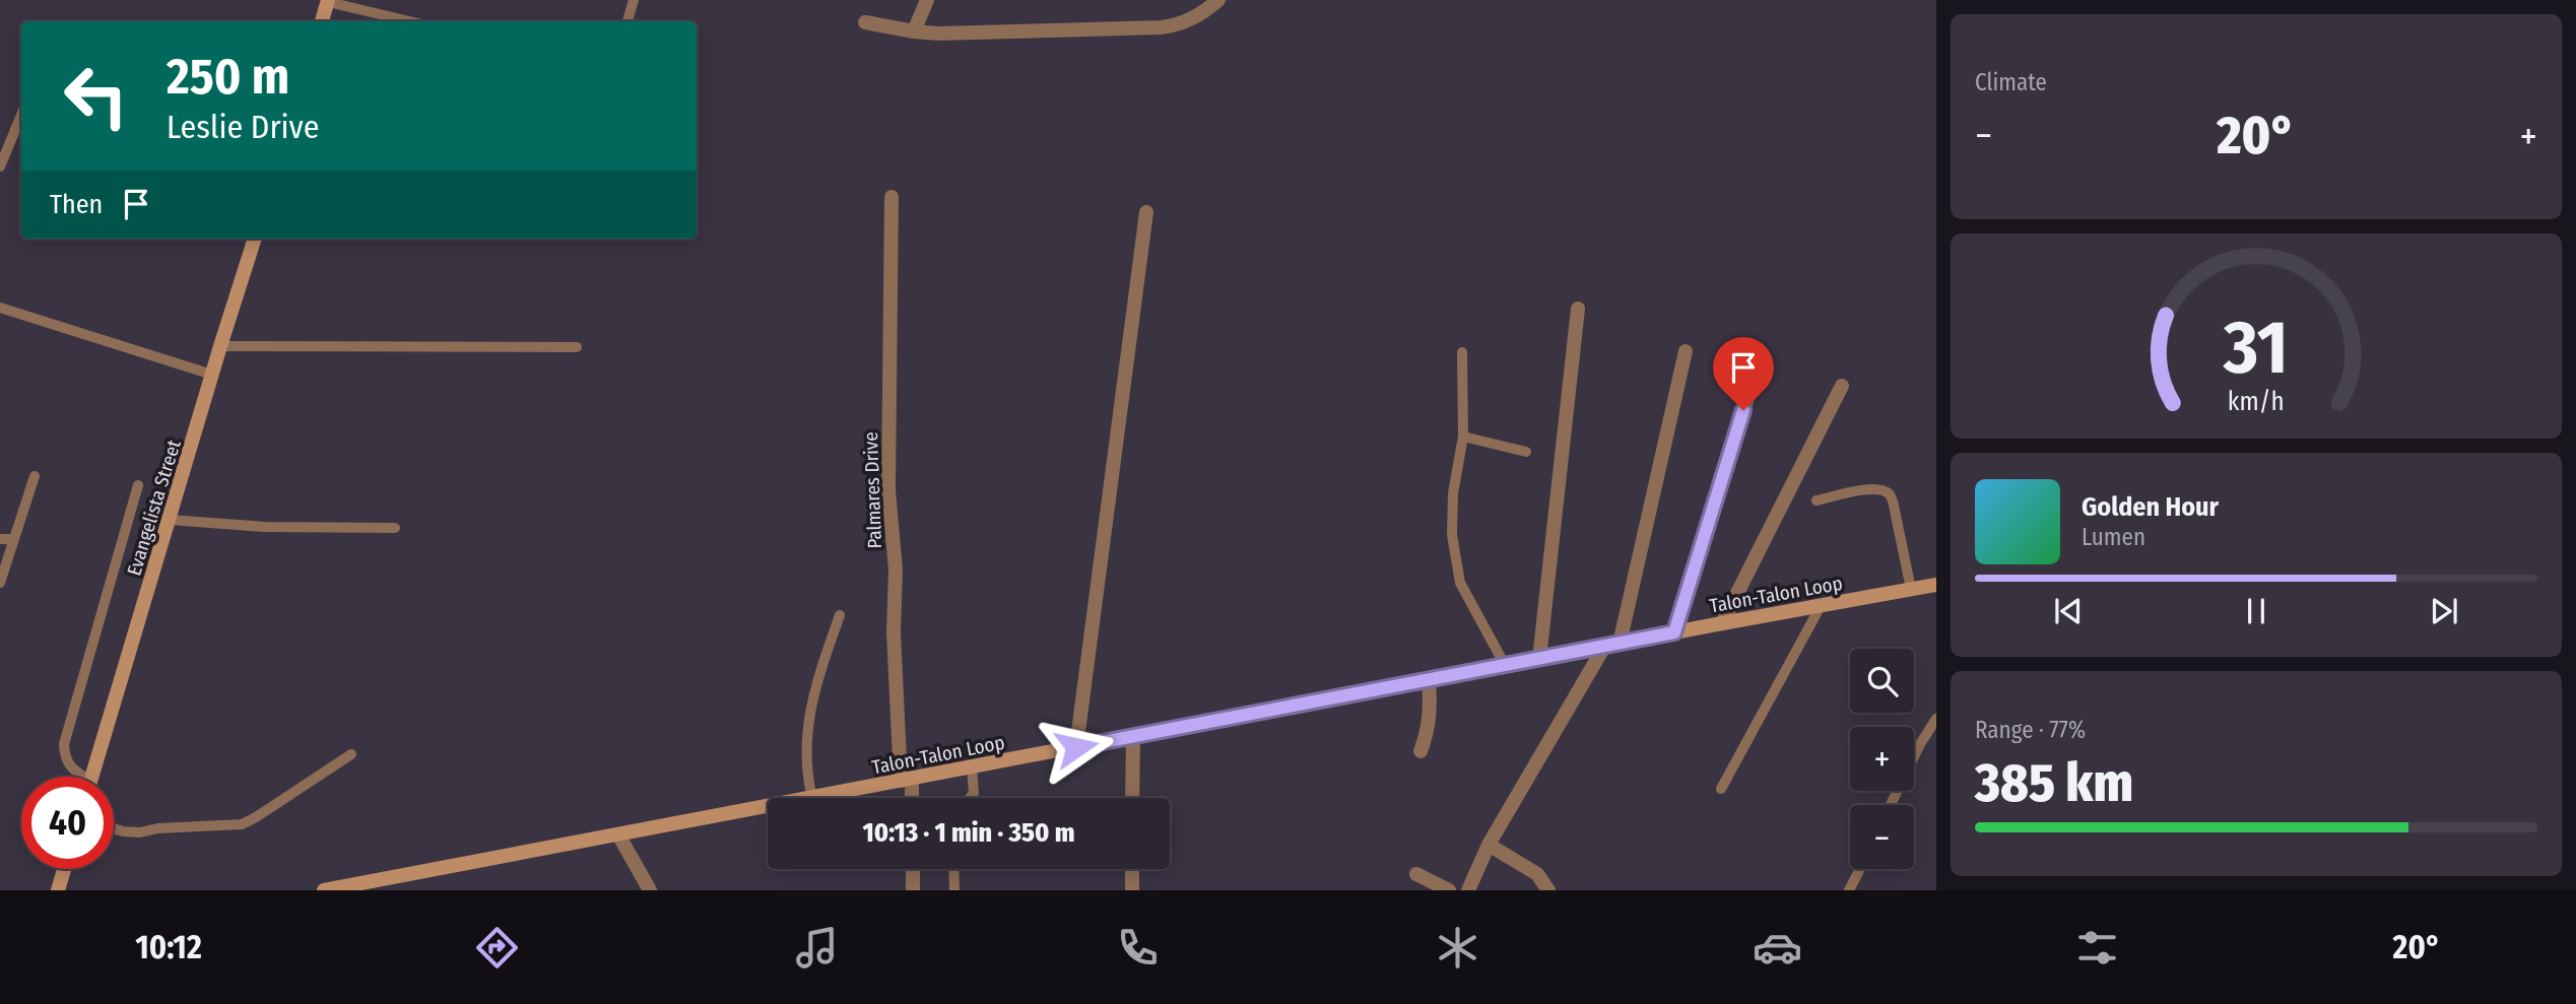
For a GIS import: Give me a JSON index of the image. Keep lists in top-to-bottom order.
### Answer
{
  "streets": {
    "street": ["Palmares Drive", "Evangelista Street", "Talon-Talon Loop"]
  },
  "crossings": [
    ["Palmares Drive", "Talon-Talon Loop"]
  ],
  "page": {
    "tile": [
      "Climate",
      ["Range · 77%", "385 km"]
    ],
    "turn": ["250 m", "Leslie Drive"],
    "heat": ["−", "20°", "+"],
    "then": "Then",
    "song": ["Golden Hour", "Lumen"],
    "map_buttons": ["+", "−"],
    "limit": "40",
    "trip": "10:13 · 1 min · 350 m",
    "tabs": ["10:12", "20°"],
    "gauge": ["31", "km/h"]
  }
}
